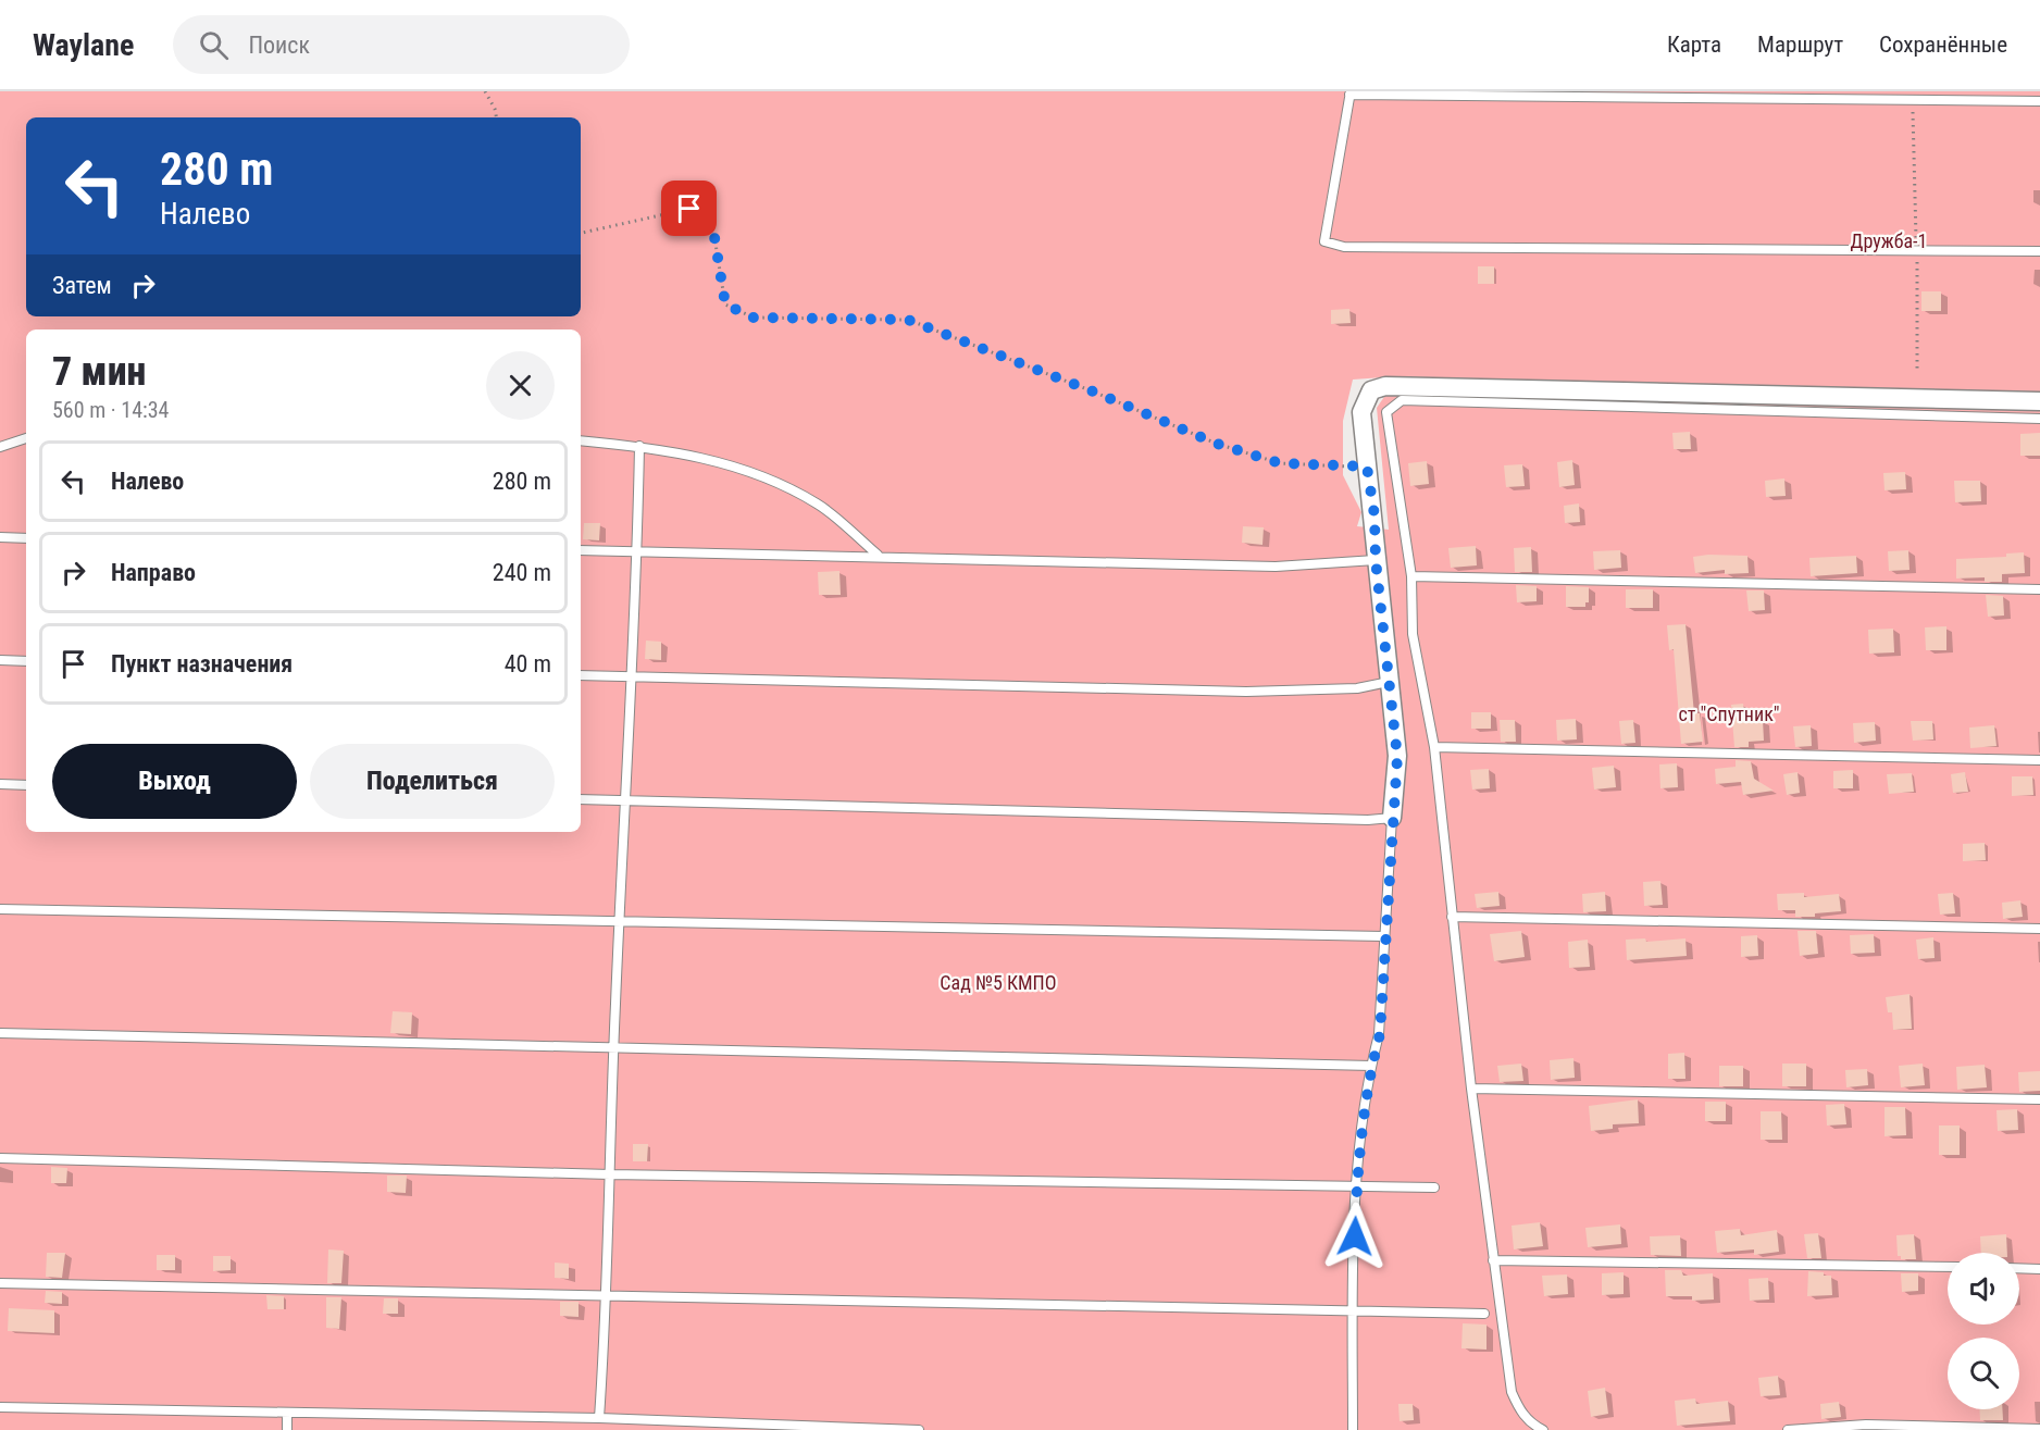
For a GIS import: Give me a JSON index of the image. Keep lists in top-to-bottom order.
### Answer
{
  "parks": ["Дружба-1", "ст \"Спутник\"", "Сад №5 КМПО"],
  "page": {
    "header": "Waylane",
    "search": "Поиск",
    "nav": ["Карта", "Маршрут", "Сохранённые"],
    "turn": ["280 m", "Налево"],
    "then": "Затем",
    "heading": ["7 мин", "560 m · 14:34"],
    "list": [
      {
        "name": "Налево",
        "value": "280 m"
      },
      {
        "name": "Направо",
        "value": "240 m"
      },
      {
        "name": "Пункт назначения",
        "value": "40 m"
      }
    ],
    "buttons": ["Выход", "Поделиться"]
  }
}
